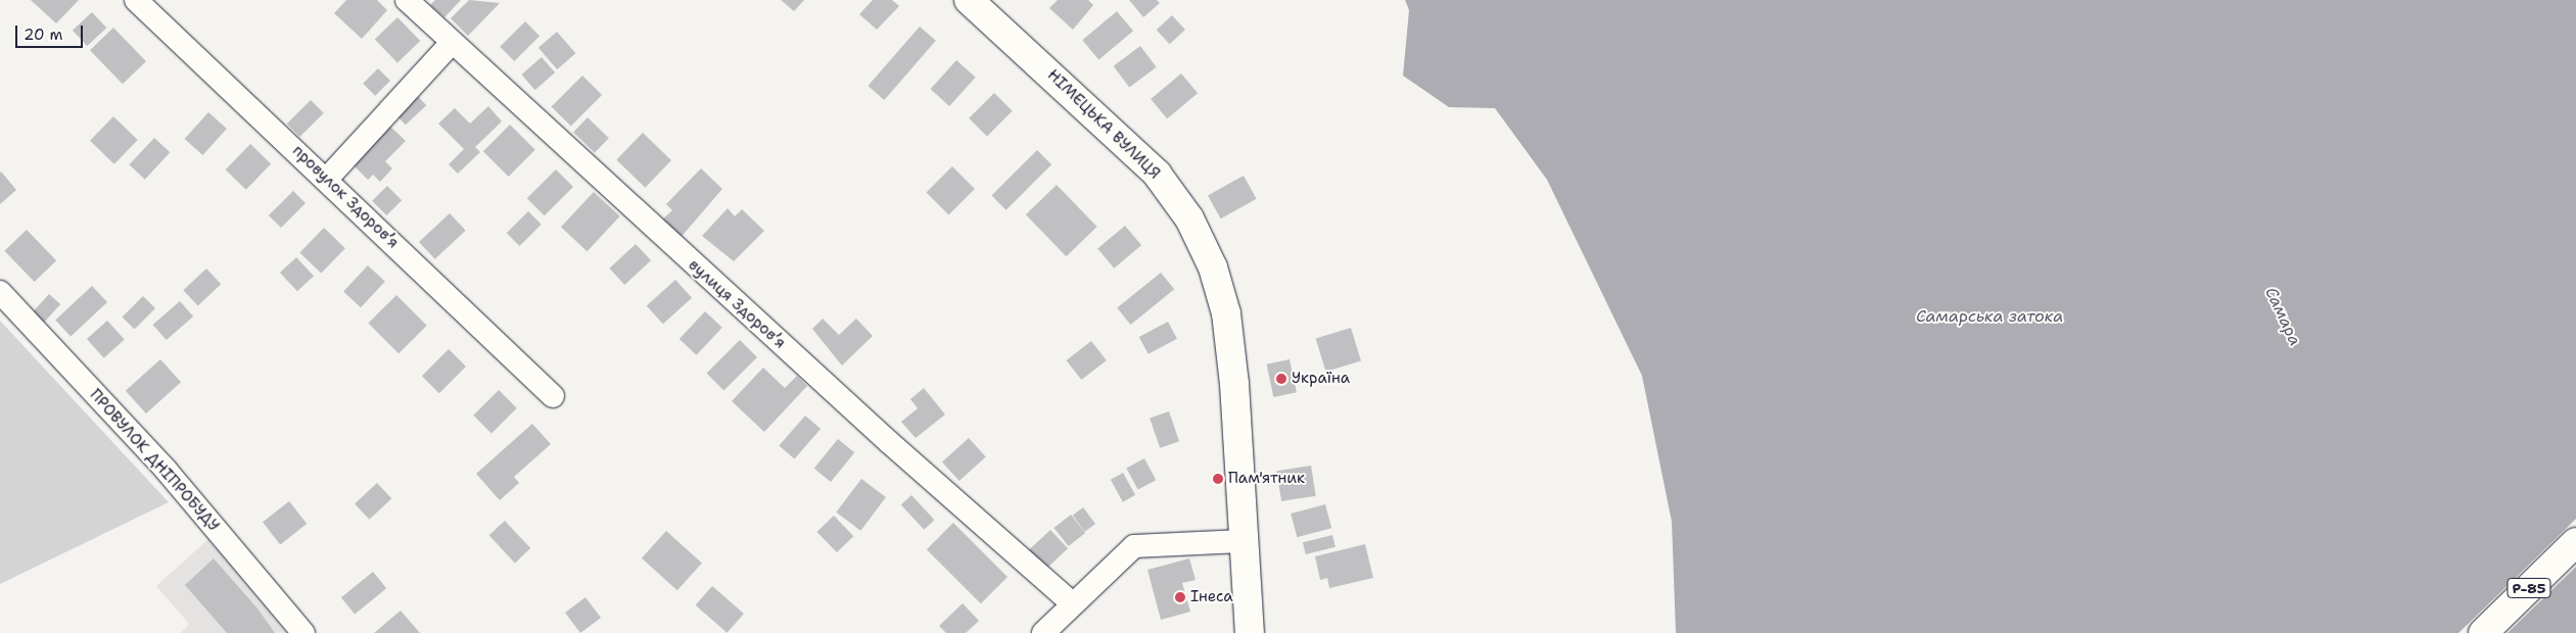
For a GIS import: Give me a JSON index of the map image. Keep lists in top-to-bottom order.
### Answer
{
  "streets": {
    "main road": ["НІМЕЦЬКА ВУЛИЦЯ", "Р-85"],
    "street": ["провулок Здоровʼя", "вулиця Здоровʼя", "ПРОВУЛОК ДНІПРОБУДУ"]
  },
  "water": ["Самарська затока", "Самара"],
  "places": ["Україна", "Пам'ятник", "Інеса"],
  "scale_bar": "20 m"
}
